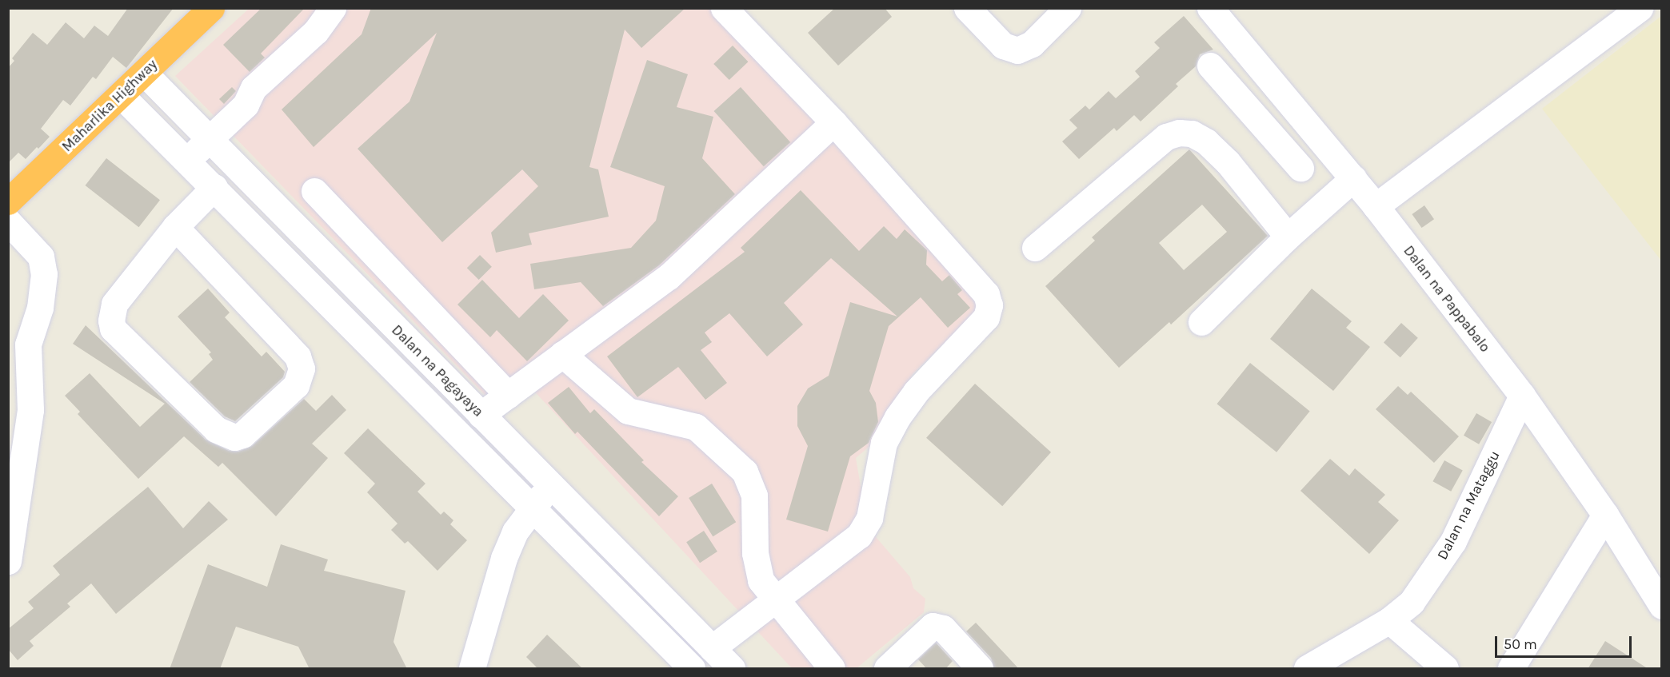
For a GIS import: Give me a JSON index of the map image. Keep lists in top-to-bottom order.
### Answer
{
  "streets": {
    "highway": ["Maharlika Highway"],
    "street": ["Dalan na Pappabalo", "Dalan na Pagayaya", "Dalan na Mataggu"]
  },
  "crossings": [
    ["Maharlika Highway", "Dalan na Pagayaya"],
    ["Dalan na Pappabalo", "Dalan na Mataggu"]
  ],
  "scale_bar": "50 m"
}
